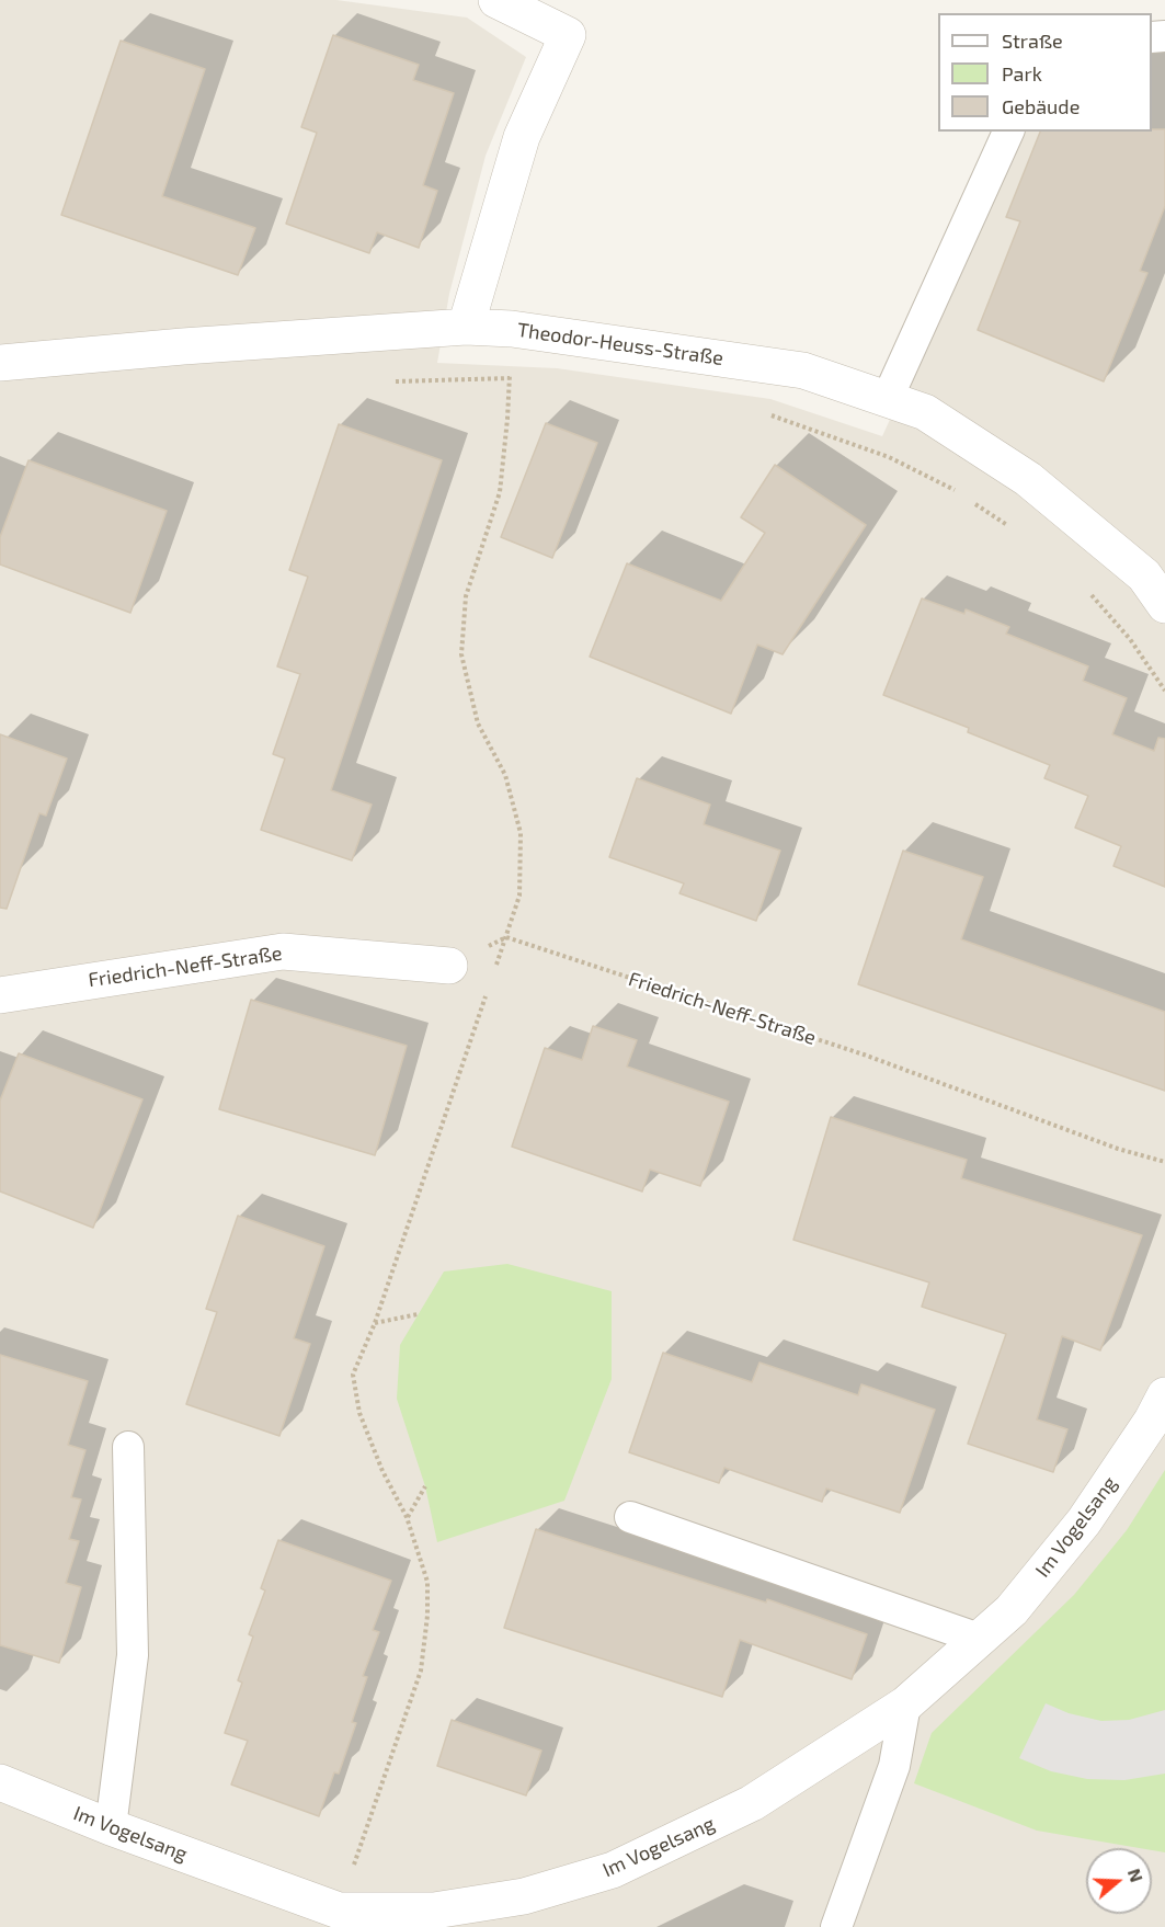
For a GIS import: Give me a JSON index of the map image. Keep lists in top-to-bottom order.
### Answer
{
  "streets": {
    "street": ["Theodor-Heuss-Straße", "Friedrich-Neff-Straße", "Im Vogelsang"]
  },
  "legend": ["Straße", "Park", "Gebäude"],
  "north": "right"
}
